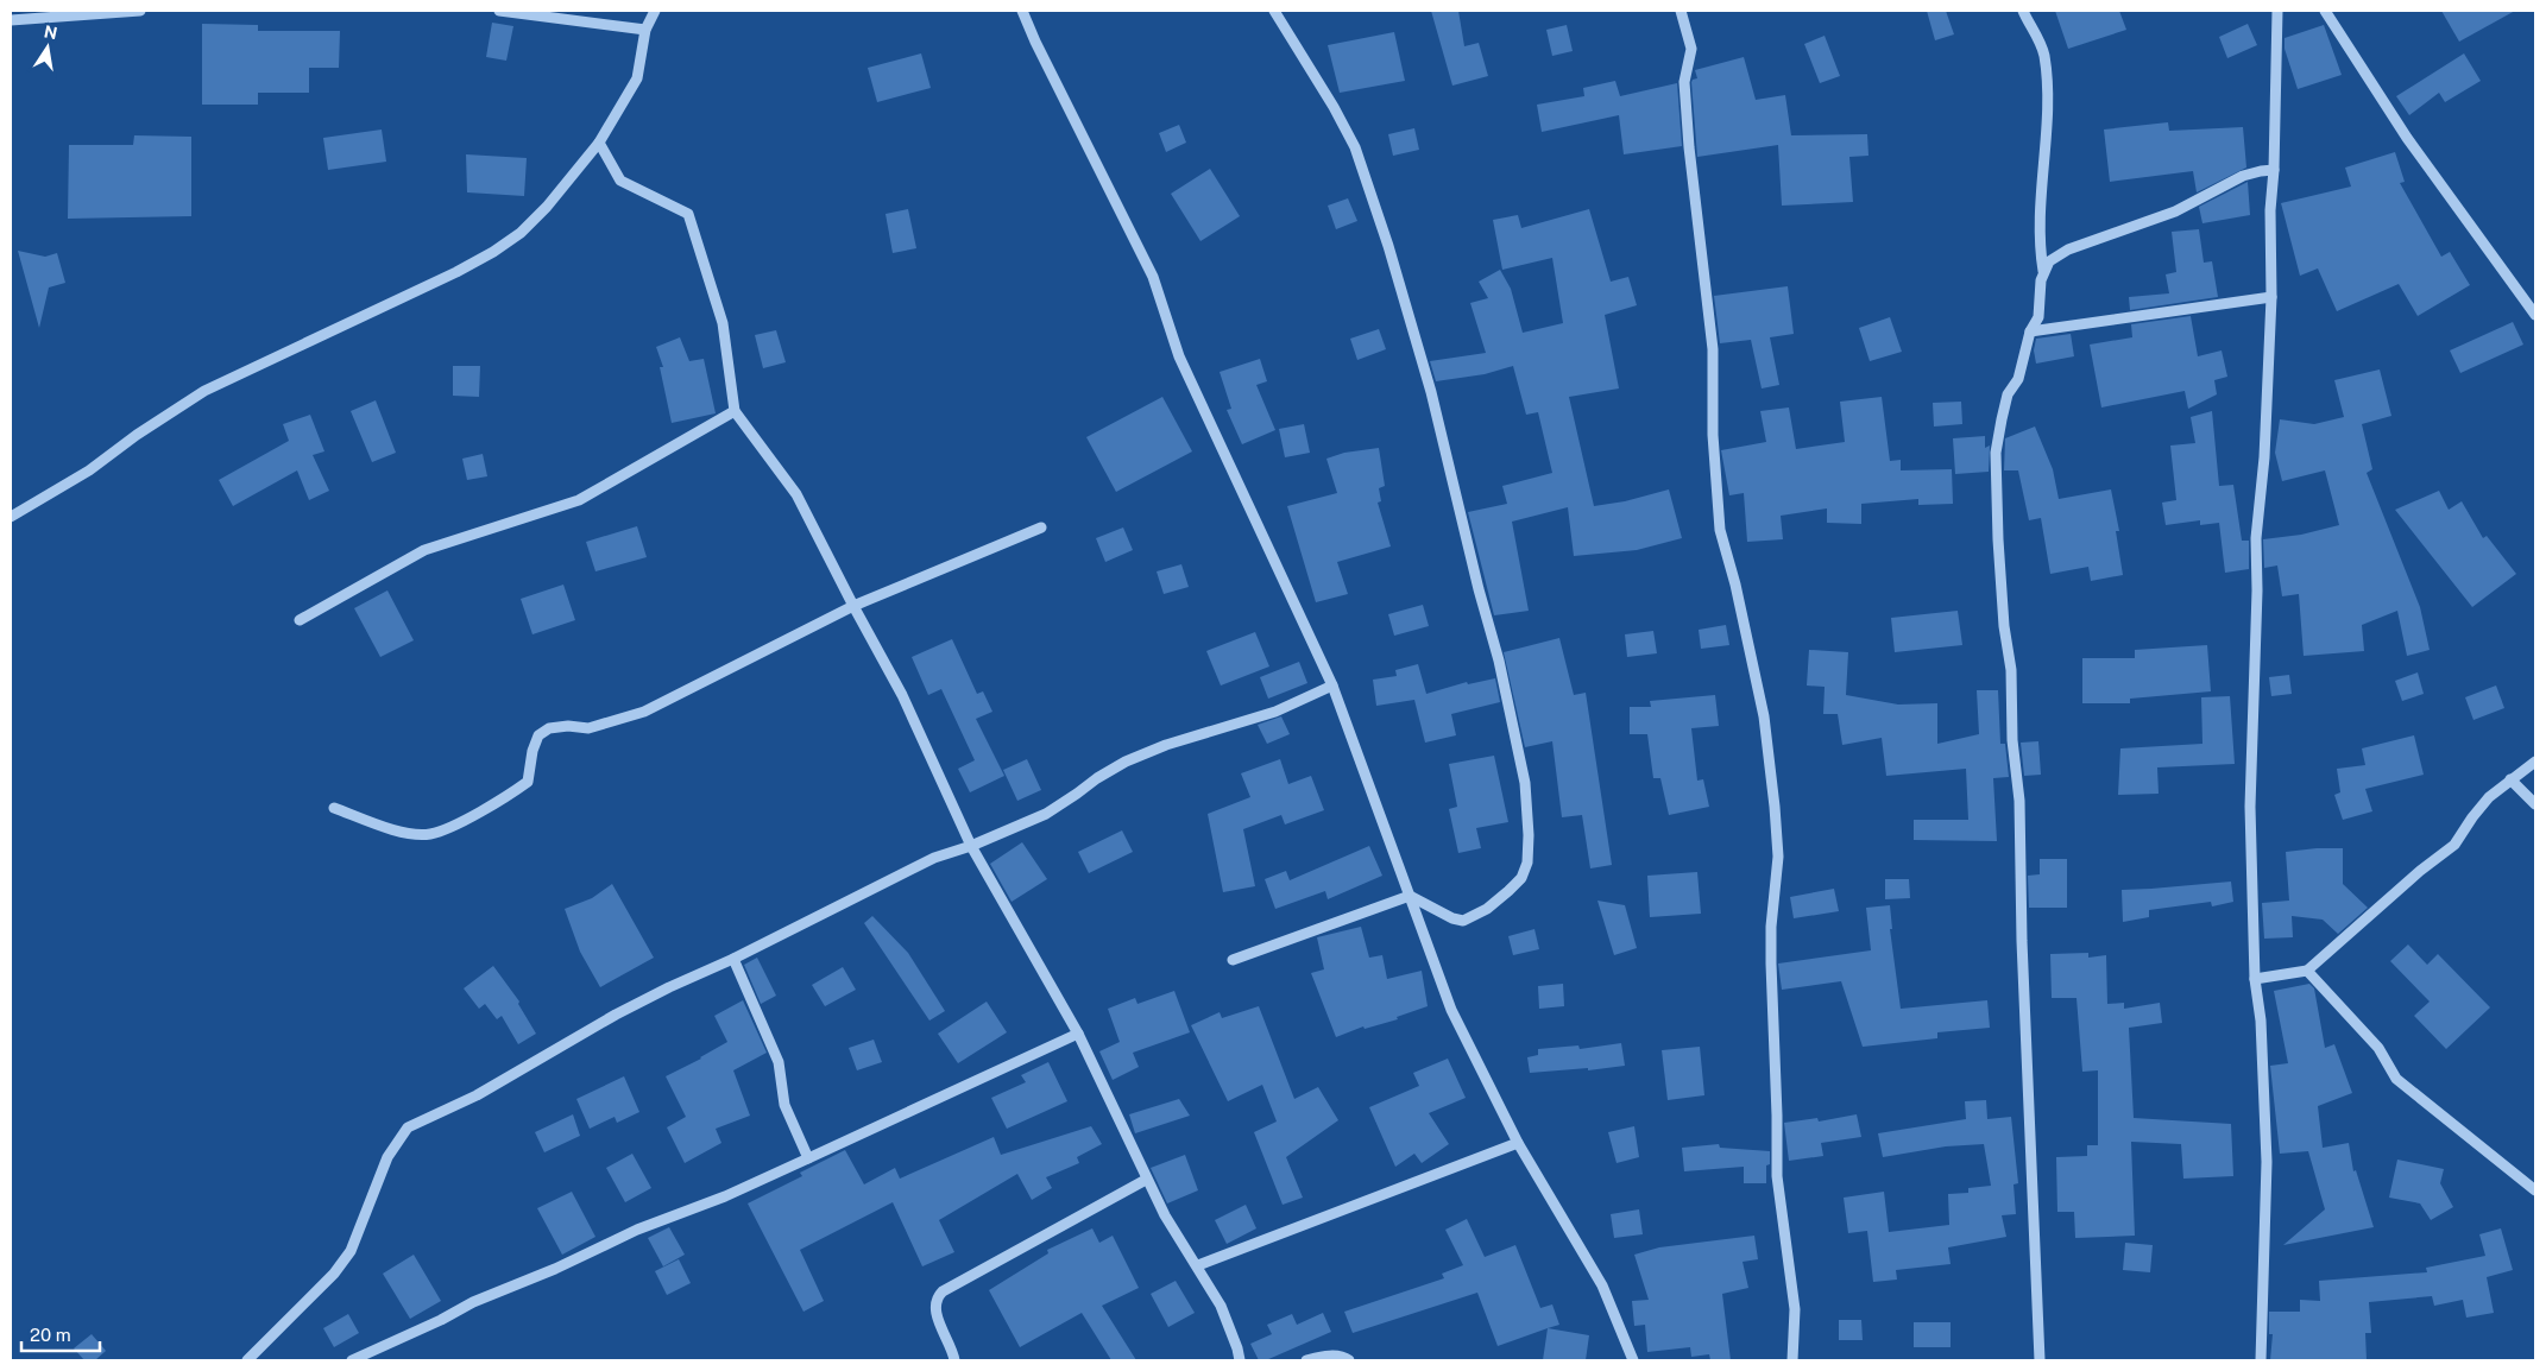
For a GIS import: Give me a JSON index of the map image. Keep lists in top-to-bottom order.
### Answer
{
  "scale_bar": "20 m",
  "north": "top"
}
